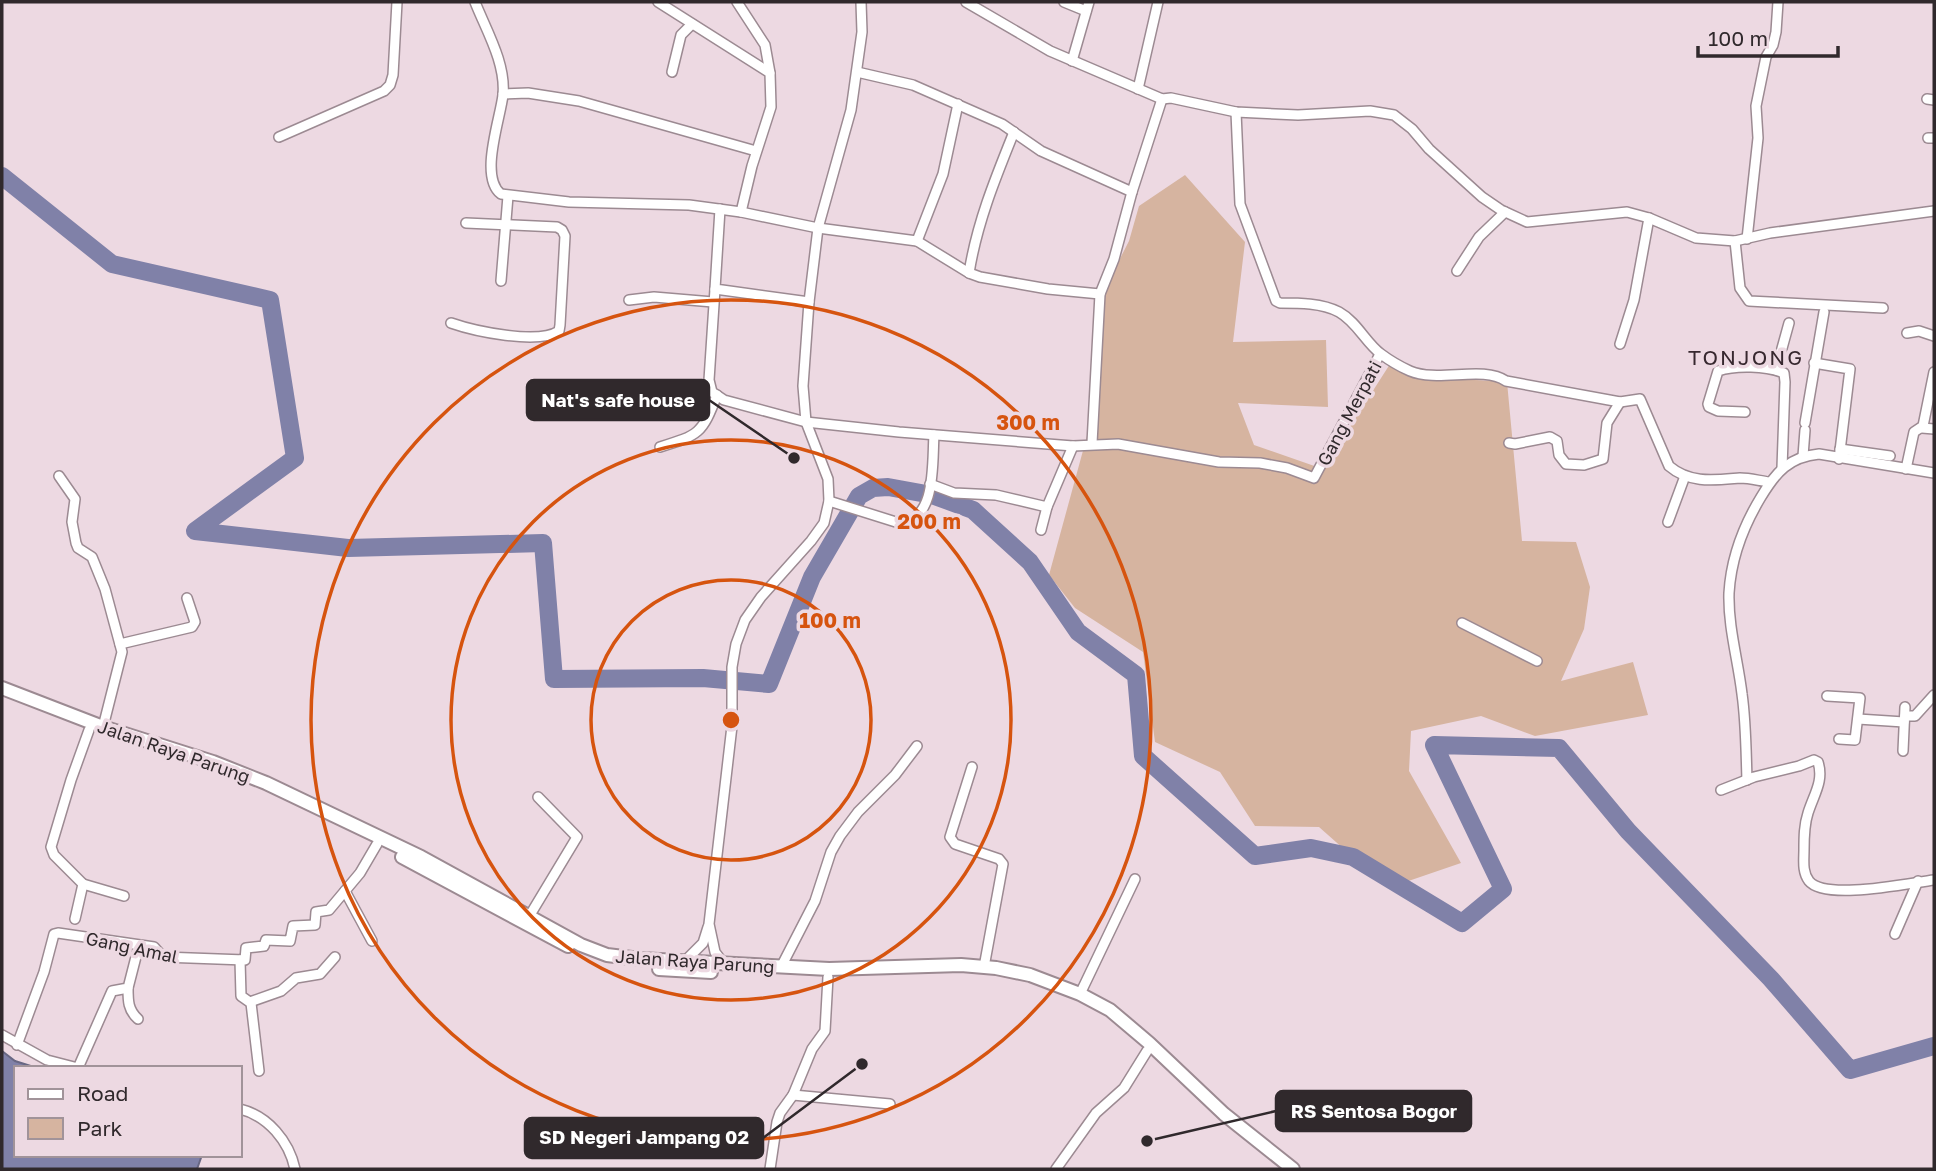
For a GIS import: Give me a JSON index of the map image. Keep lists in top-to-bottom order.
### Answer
{
  "streets": {
    "highway": ["Jalan Raya Parung"],
    "street": ["Gang Merpati", "Gang Amal"]
  },
  "districts": ["TONJONG"],
  "places": ["Nat's safe house", "SD Negeri Jampang 02", "RS Sentosa Bogor"],
  "legend": ["Road", "Park"],
  "scale_bar": "100 m",
  "rings": ["300 m", "200 m", "100 m"]
}
